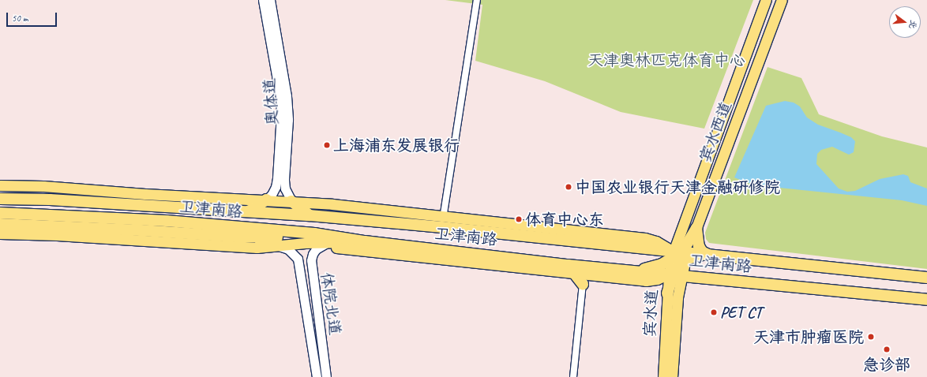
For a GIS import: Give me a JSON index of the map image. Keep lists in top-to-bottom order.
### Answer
{
  "streets": {
    "highway": ["卫津南路"],
    "main road": ["宾水西道", "宾水道"],
    "street": ["奥体道", "体院北道"]
  },
  "crossings": [
    ["宾水西道", "卫津南路"],
    ["卫津南路", "宾水道"]
  ],
  "parks": ["天津奥林匹克体育中心"],
  "places": [
    "上海浦东发展银行",
    "中国农业银行天津金融研修院",
    "体育中心东",
    "PET CT",
    "天津市肿瘤医院",
    "急诊部"
  ],
  "scale_bar": "50 m",
  "north": "right"
}
